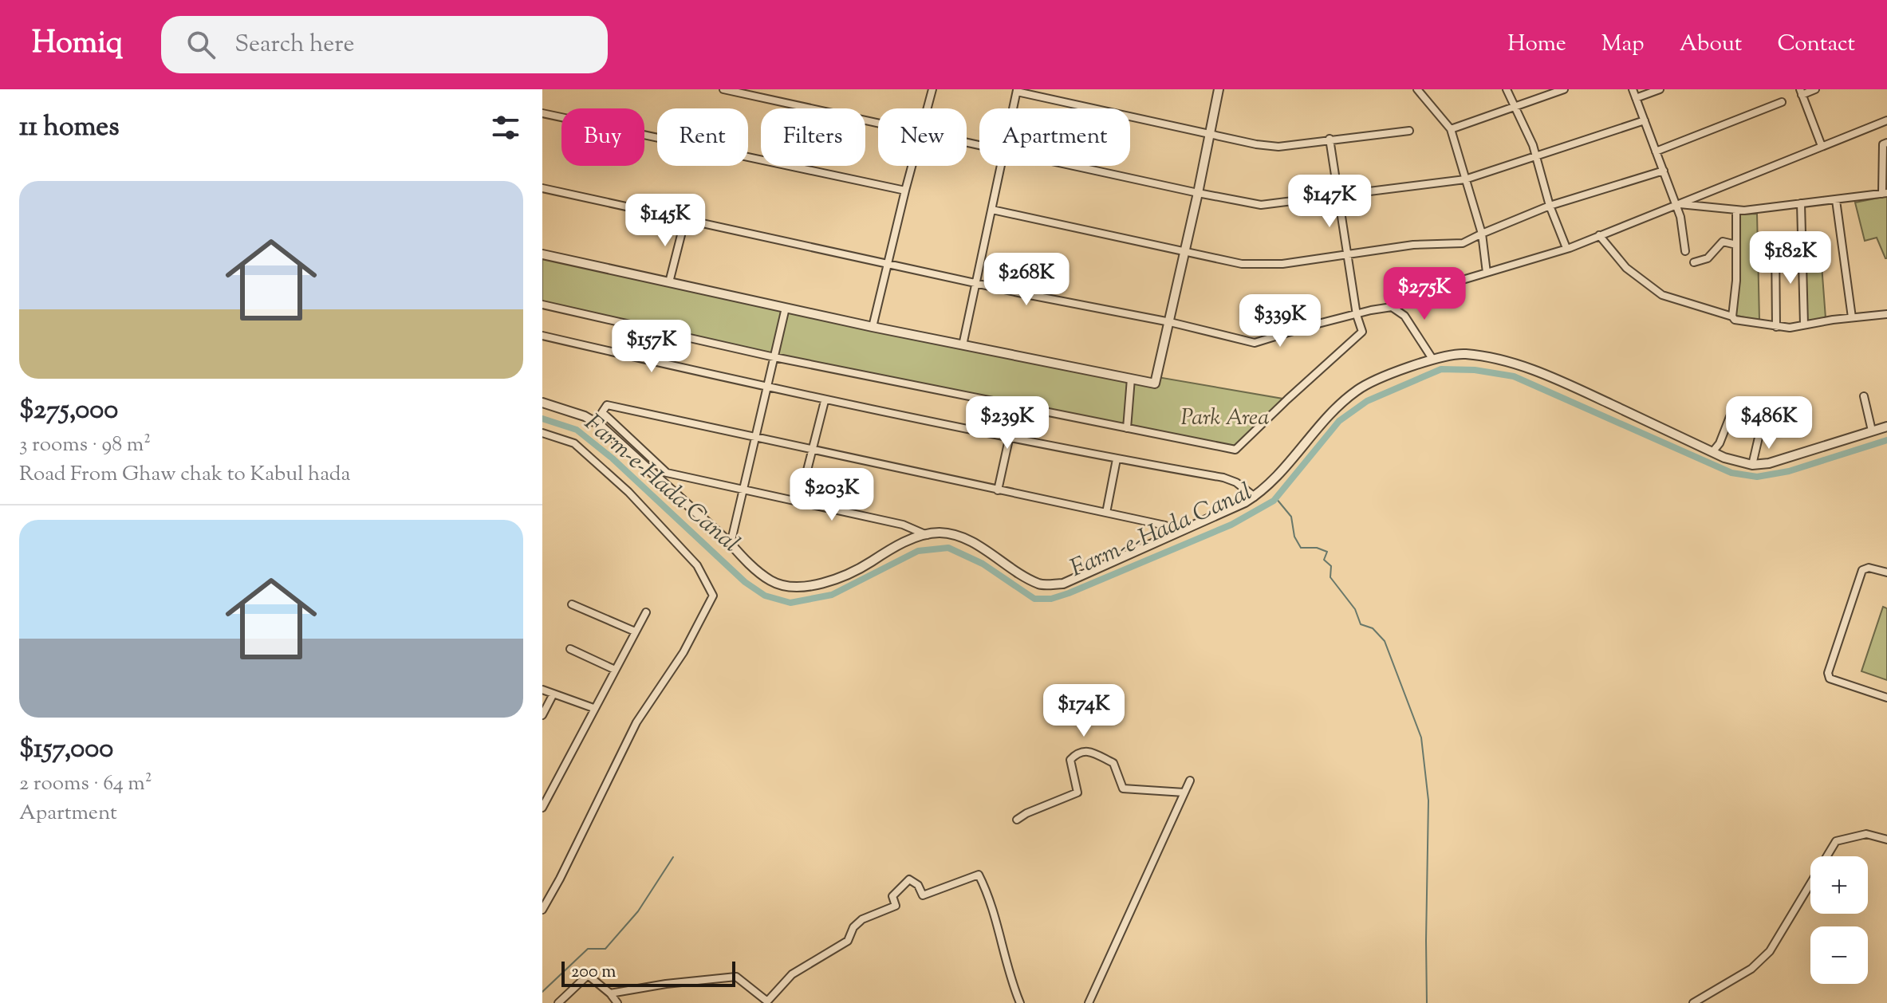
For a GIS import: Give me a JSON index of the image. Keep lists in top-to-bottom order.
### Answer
{
  "water": ["Farm-e-Hada Canal"],
  "parks": ["Park Area"],
  "scale_bar": "200 m",
  "page": {
    "header": "Homiq",
    "search": "Search here",
    "nav": [
      "Home",
      "Map",
      "About",
      "Contact"
    ],
    "heading": "11 homes",
    "chip": [
      "Buy",
      "Rent",
      "Filters",
      "New",
      "Apartment"
    ],
    "list": [
      {
        "name": "$275,000",
        "note": "3 rooms · 98 m² · Road From Ghaw chak to Kabul hada"
      },
      {
        "name": "$157,000",
        "note": "2 rooms · 64 m² · Apartment"
      }
    ],
    "price": [
      "$147K",
      "$145K",
      "$182K",
      "$268K",
      "$275K",
      "$339K",
      "$157K",
      "$239K",
      "$486K",
      "$203K",
      "$174K"
    ],
    "map_buttons": ["+", "−"],
    "scale": "200 m"
  }
}
